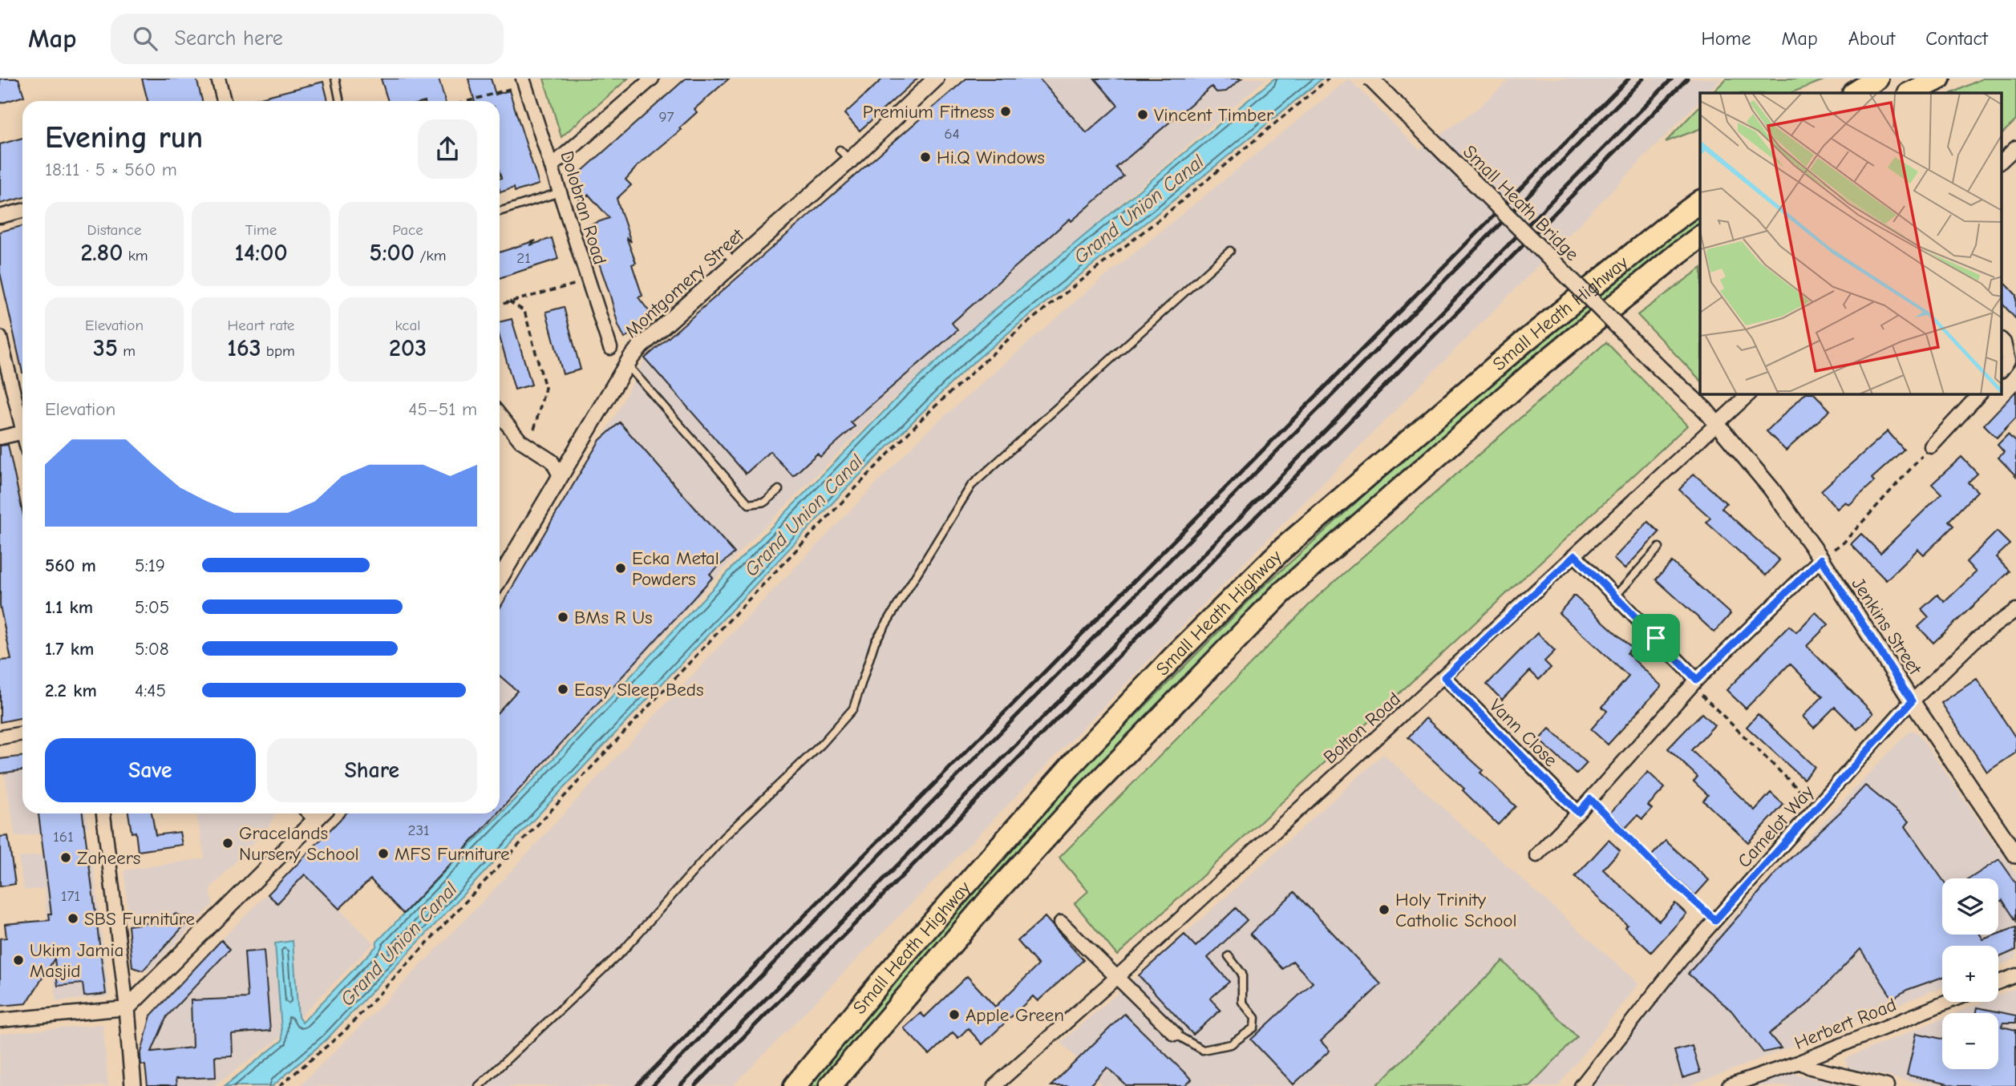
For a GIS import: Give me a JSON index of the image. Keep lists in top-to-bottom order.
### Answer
{
  "streets": {
    "highway": ["Small Heath Highway"],
    "street": [
      "Small Heath Bridge",
      "Dolobran Road",
      "Montgomery Street",
      "Jenkins Street",
      "Bolton Road",
      "Vann Close",
      "Camelot Way",
      "Herbert Road"
    ]
  },
  "crossings": [
    ["Small Heath Bridge", "Jenkins Street"],
    ["Small Heath Bridge", "Bolton Road"],
    ["Jenkins Street", "Bolton Road"],
    ["Jenkins Street", "Camelot Way"],
    ["Bolton Road", "Vann Close"]
  ],
  "water": ["Grand Union Canal"],
  "places": [
    "Premium Fitness",
    "Vincent Timber",
    "Hi.Q Windows",
    "Ecka Metal Powders",
    "BMs R Us",
    "Easy Sleep Beds",
    "Gracelands Nursery School",
    "MFS Furniture",
    "Zaheers",
    "Holy Trinity Catholic School",
    "SBS Furniture",
    "Ukim Jamia Masjid",
    "Apple Green"
  ],
  "house_numbers": [
    "97",
    "64",
    "21",
    "231",
    "161",
    "171"
  ],
  "page": {
    "header": "Map",
    "search": "Search here",
    "nav": [
      "Home",
      "Map",
      "About",
      "Contact"
    ],
    "heading": ["Evening run", "18:11 · 5 × 560 m"],
    "stats": [
      ["Distance", "2.80 km"],
      ["Time", "14:00"],
      ["Pace", "5:00 /km"],
      ["Elevation", "35 m"],
      ["Heart rate", "163 bpm"],
      ["kcal", "203"]
    ],
    "chart": ["Elevation", "45–51 m"],
    "list": [
      {
        "name": "560 m",
        "note": "5:19"
      },
      {
        "name": "1.1 km",
        "note": "5:05"
      },
      {
        "name": "1.7 km",
        "note": "5:08"
      },
      {
        "name": "2.2 km",
        "note": "4:45"
      }
    ],
    "buttons": ["Save", "Share"],
    "map_buttons": ["+", "−"]
  }
}
